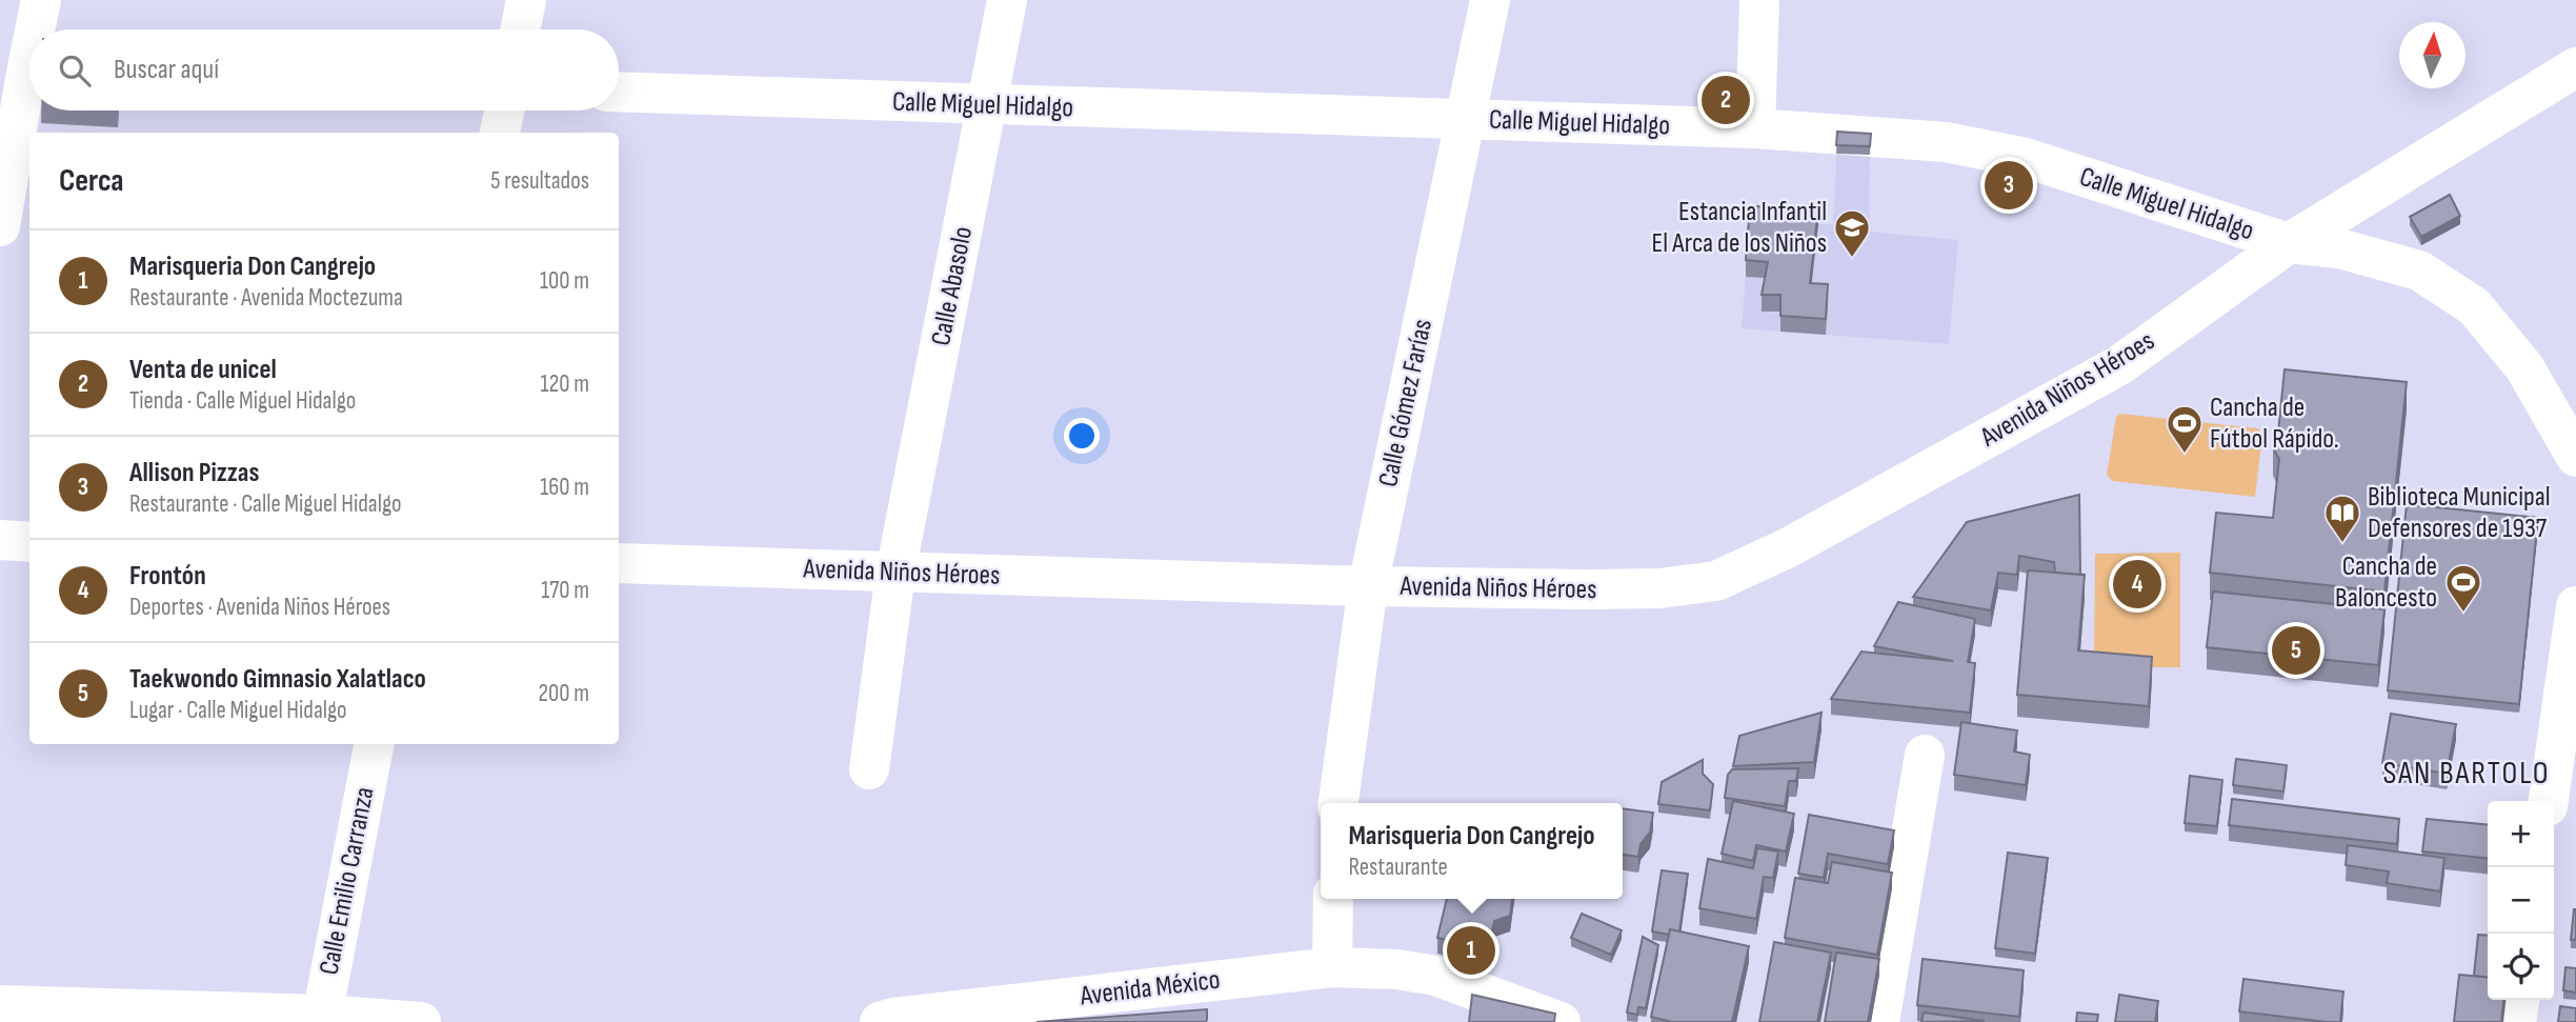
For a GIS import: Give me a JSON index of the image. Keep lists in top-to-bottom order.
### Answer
{
  "streets": {
    "street": [
      "Calle Miguel Hidalgo",
      "Calle Abasolo",
      "Avenida Niños Héroes",
      "Calle Gómez Farías",
      "Calle Emilio Carranza",
      "Avenida México"
    ]
  },
  "crossings": [
    ["Calle Miguel Hidalgo", "Calle Abasolo"],
    ["Calle Miguel Hidalgo", "Avenida Niños Héroes"],
    ["Calle Miguel Hidalgo", "Calle Gómez Farías"],
    ["Calle Abasolo", "Avenida Niños Héroes"],
    ["Avenida Niños Héroes", "Calle Gómez Farías"]
  ],
  "districts": ["SAN BARTOLO"],
  "places": {
    "school or university": ["Estancia Infantil El Arca de los Niños"],
    "sports": ["Cancha de Fútbol Rápido.", "Cancha de Baloncesto"],
    "library": ["Biblioteca Municipal Defensores de 1937"]
  },
  "north": "top",
  "page": {
    "search": "Buscar aquí",
    "pins": [
      "2",
      "3",
      "4",
      "5",
      "1"
    ],
    "heading": ["Cerca", "5 resultados"],
    "list": [
      {
        "mark": "1",
        "name": "Marisqueria Don Cangrejo",
        "note": "Restaurante · Avenida Moctezuma",
        "value": "100 m"
      },
      {
        "mark": "2",
        "name": "Venta de unicel",
        "note": "Tienda · Calle Miguel Hidalgo",
        "value": "120 m"
      },
      {
        "mark": "3",
        "name": "Allison Pizzas",
        "note": "Restaurante · Calle Miguel Hidalgo",
        "value": "160 m"
      },
      {
        "mark": "4",
        "name": "Frontón",
        "note": "Deportes · Avenida Niños Héroes",
        "value": "170 m"
      },
      {
        "mark": "5",
        "name": "Taekwondo Gimnasio Xalatlaco",
        "note": "Lugar · Calle Miguel Hidalgo",
        "value": "200 m"
      }
    ],
    "map_buttons": ["+", "−"],
    "popup": ["Marisqueria Don Cangrejo", "Restaurante"]
  }
}
